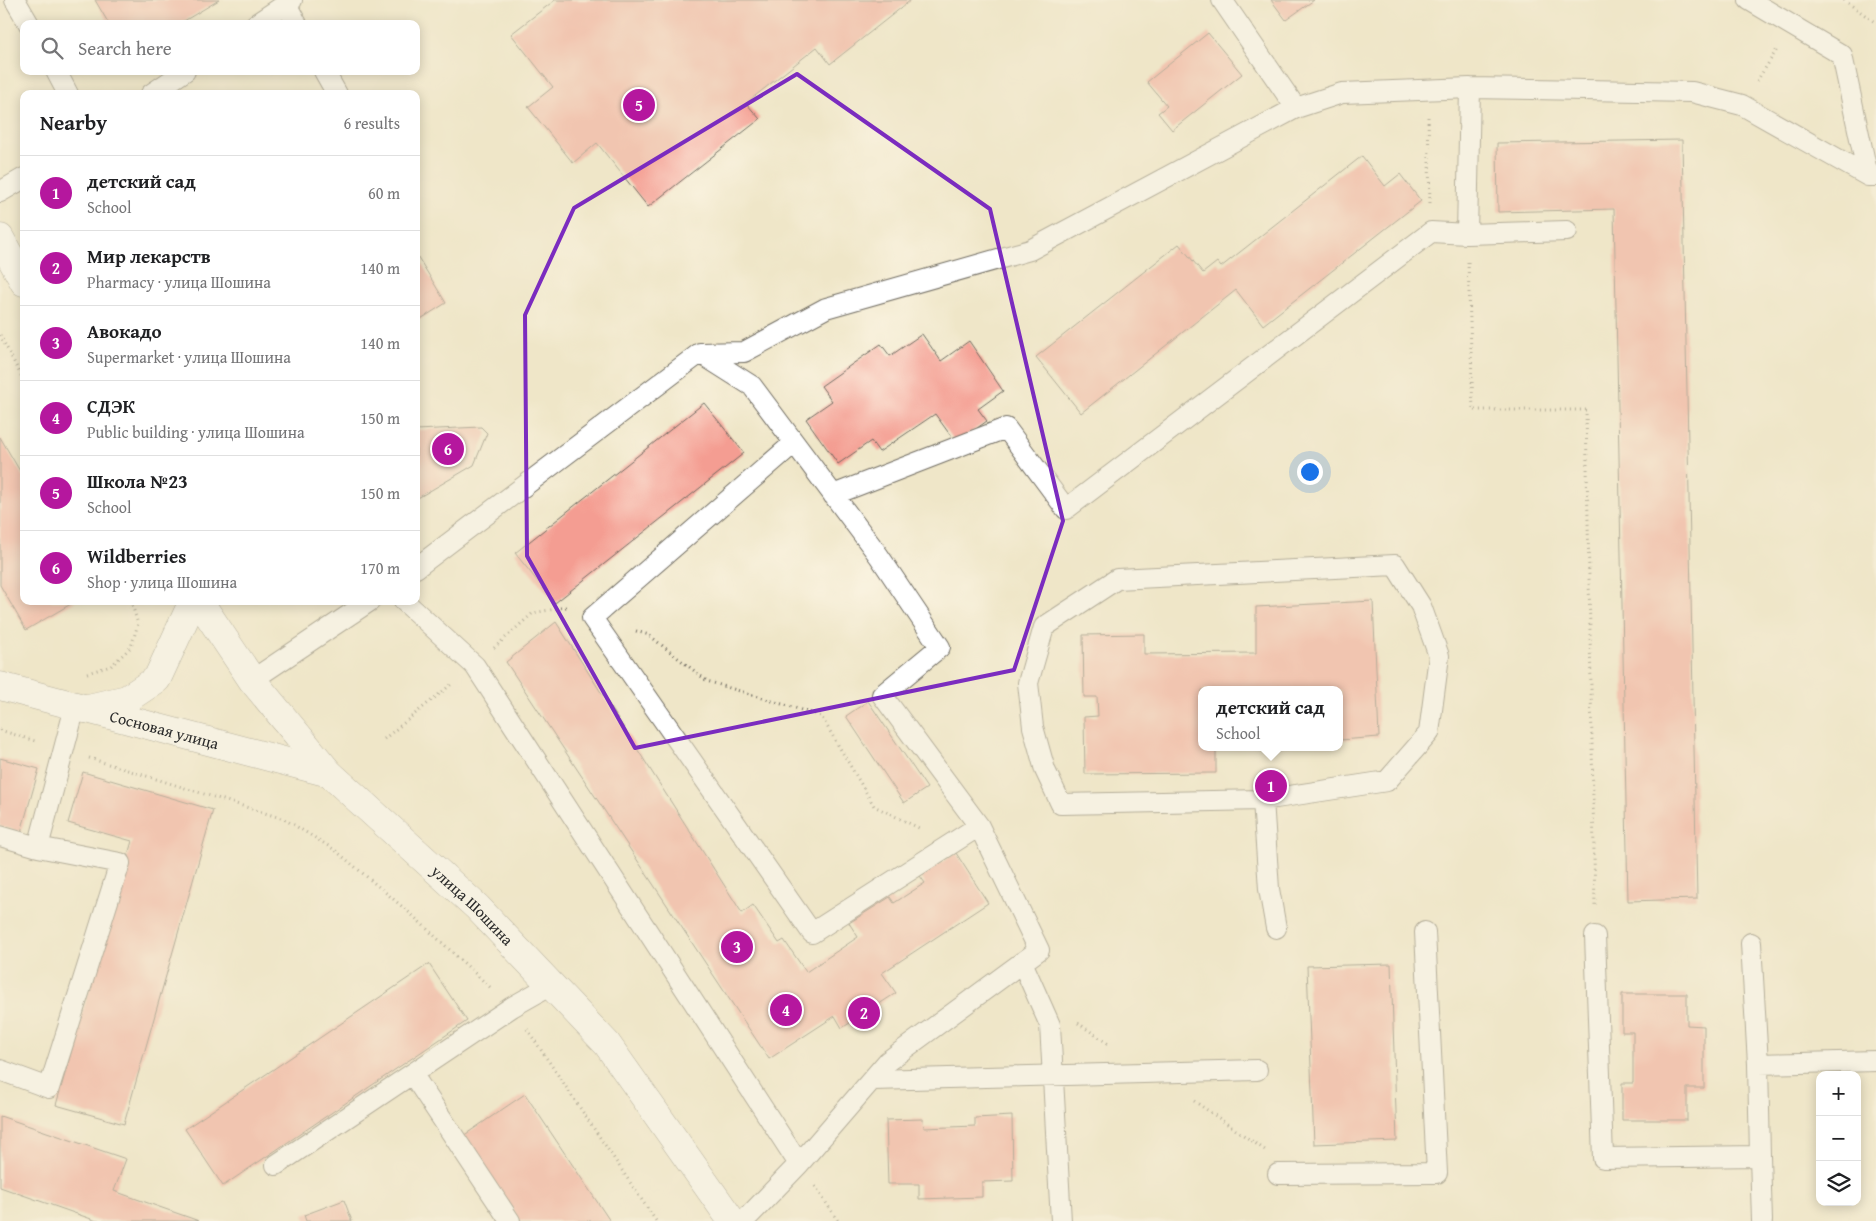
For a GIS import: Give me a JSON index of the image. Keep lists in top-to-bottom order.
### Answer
{
  "streets": {
    "street": ["Сосновая улица", "улица Шошина"]
  },
  "crossings": [
    ["Сосновая улица", "улица Шошина"]
  ],
  "page": {
    "search": "Search here",
    "pins": [
      "5",
      "6",
      "1",
      "3",
      "4",
      "2"
    ],
    "heading": ["Nearby", "6 results"],
    "list": [
      {
        "mark": "1",
        "name": "детский сад",
        "note": "School",
        "value": "60 m"
      },
      {
        "mark": "2",
        "name": "Мир лекарств",
        "note": "Pharmacy · улица Шошина",
        "value": "140 m"
      },
      {
        "mark": "3",
        "name": "Авокадо",
        "note": "Supermarket · улица Шошина",
        "value": "140 m"
      },
      {
        "mark": "4",
        "name": "СДЭК",
        "note": "Public building · улица Шошина",
        "value": "150 m"
      },
      {
        "mark": "5",
        "name": "Школа №23",
        "note": "School",
        "value": "150 m"
      },
      {
        "mark": "6",
        "name": "Wildberries",
        "note": "Shop · улица Шошина",
        "value": "170 m"
      }
    ],
    "popup": ["детский сад", "School"],
    "map_buttons": ["+", "−"]
  }
}
